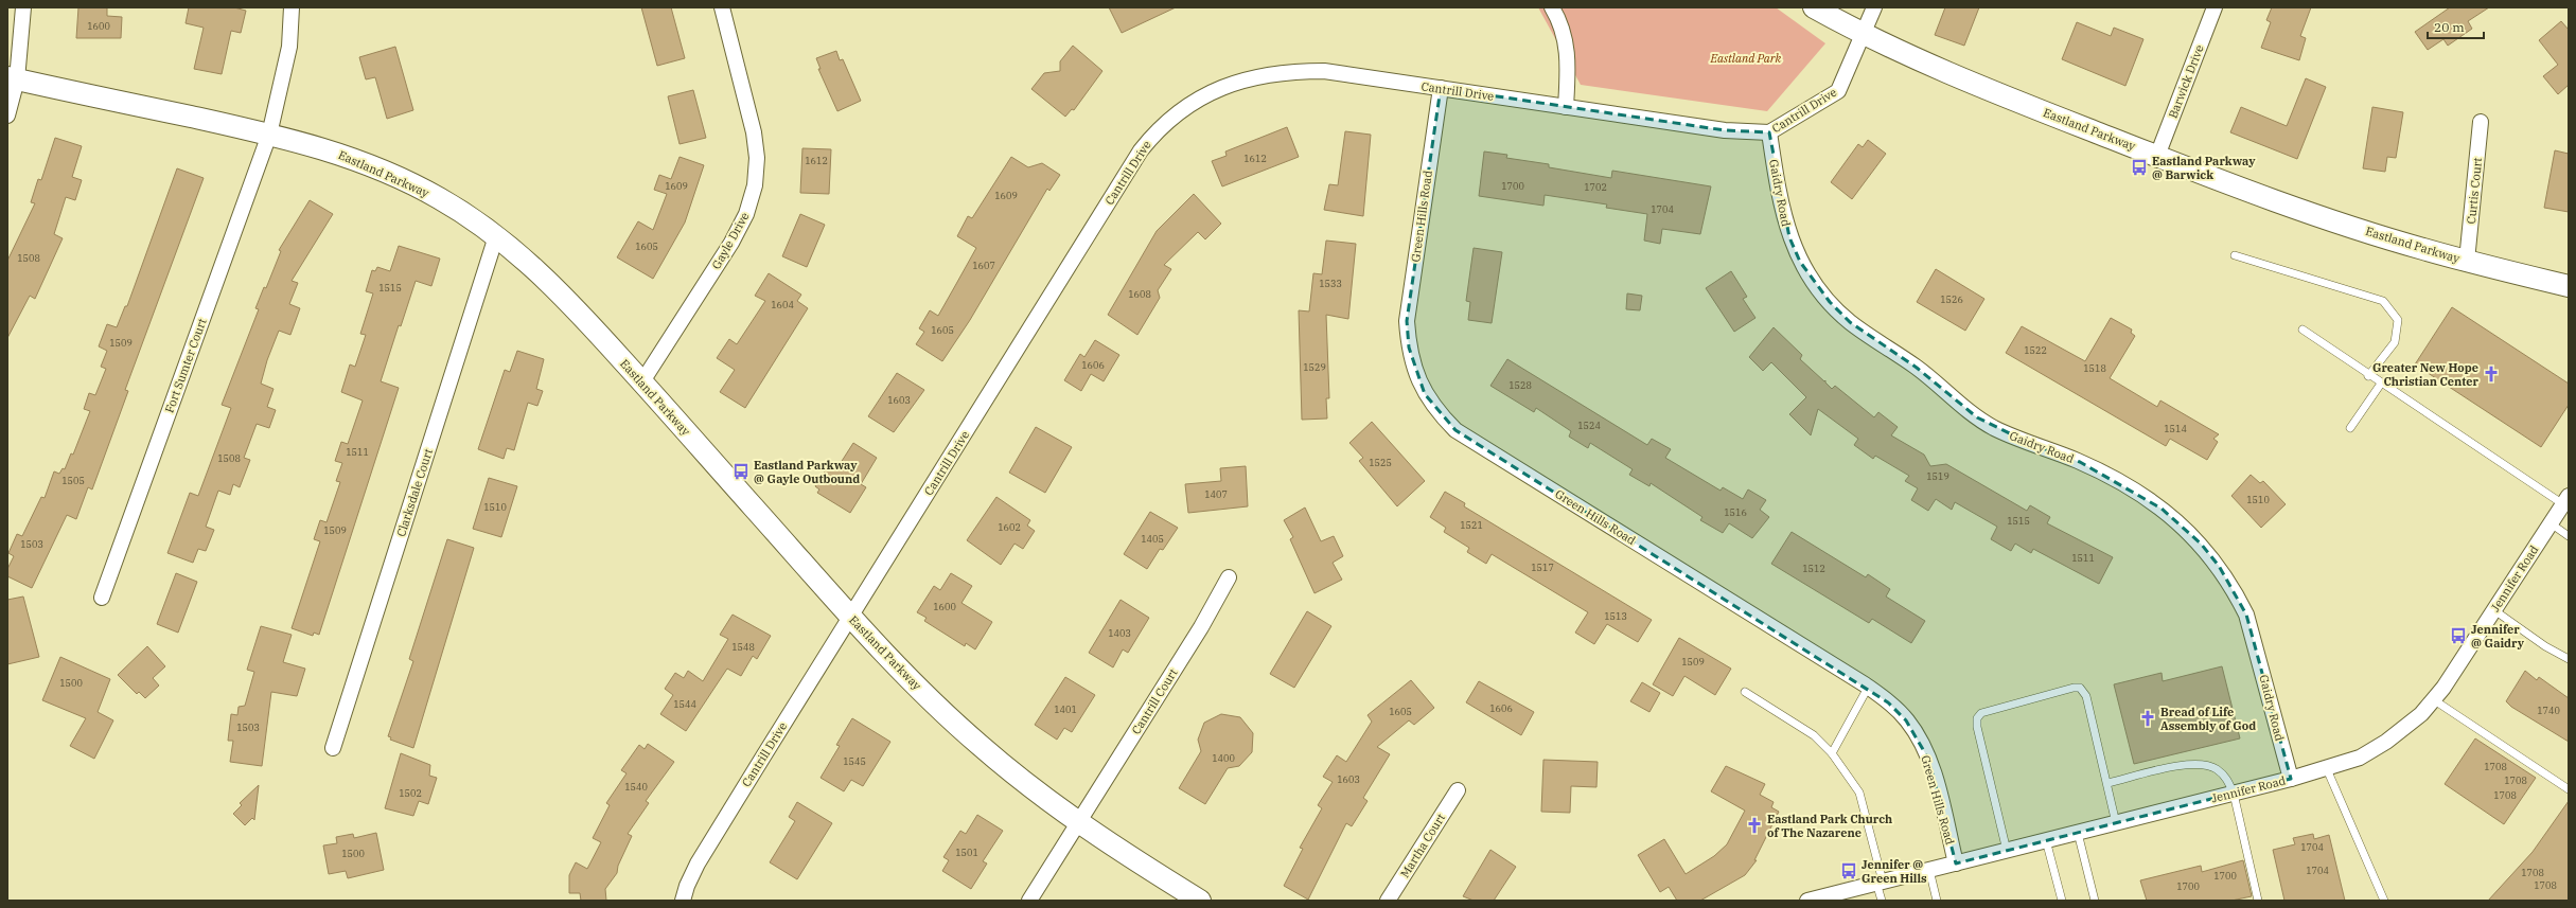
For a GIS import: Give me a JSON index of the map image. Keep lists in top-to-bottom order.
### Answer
{
  "streets": {
    "street": [
      "Barwick Drive",
      "Cantrill Drive",
      "Eastland Parkway",
      "Curtis Court",
      "Gaidry Road",
      "Green Hills Road",
      "Gayle Drive",
      "Fort Sumter Court",
      "Clarksdale Court",
      "Jennifer Road",
      "Cantrill Court",
      "Martha Court"
    ]
  },
  "crossings": [
    ["Barwick Drive", "Eastland Parkway"],
    ["Cantrill Drive", "Eastland Parkway"],
    ["Cantrill Drive", "Gaidry Road"],
    ["Cantrill Drive", "Green Hills Road"],
    ["Eastland Parkway", "Curtis Court"],
    ["Eastland Parkway", "Gayle Drive"],
    ["Eastland Parkway", "Fort Sumter Court"],
    ["Eastland Parkway", "Clarksdale Court"],
    ["Eastland Parkway", "Cantrill Court"],
    ["Gaidry Road", "Jennifer Road"],
    ["Green Hills Road", "Jennifer Road"]
  ],
  "parks": ["Eastland Park"],
  "places": {
    "bus stop": [
      "Eastland Parkway @ Barwick",
      "Eastland Parkway @ Gayle Outbound",
      "Jennifer @ Gaidry",
      "Jennifer @ Green Hills"
    ],
    "church": ["Greater New Hope Christian Center", "Bread of Life Assembly of God", "Eastland Park Church of The Nazarene"]
  },
  "house_numbers": [
    "1600",
    "1612",
    "1612",
    "1609",
    "1700",
    "1702",
    "1609",
    "1704",
    "1605",
    "1508",
    "1607",
    "1533",
    "1515",
    "1608",
    "1526",
    "1604",
    "1605",
    "1509",
    "1522",
    "1606",
    "1529",
    "1518",
    "1528",
    "1603",
    "1524",
    "1514",
    "1511",
    "1508",
    "1525",
    "1519",
    "1505",
    "1407",
    "1510",
    "1510",
    "1516",
    "1515",
    "1521",
    "1602",
    "1509",
    "1405",
    "1503",
    "1511",
    "1517",
    "1512",
    "1600",
    "1513",
    "1403",
    "1548",
    "1509",
    "1500",
    "1544",
    "1606",
    "1401",
    "1740",
    "1605",
    "1503",
    "1400",
    "1545",
    "1708",
    "1603",
    "1708",
    "1540",
    "1502",
    "1708",
    "1704",
    "1501",
    "1500",
    "1704",
    "1708",
    "1700",
    "1708",
    "1700"
  ],
  "scale_bar": "20 m"
}
